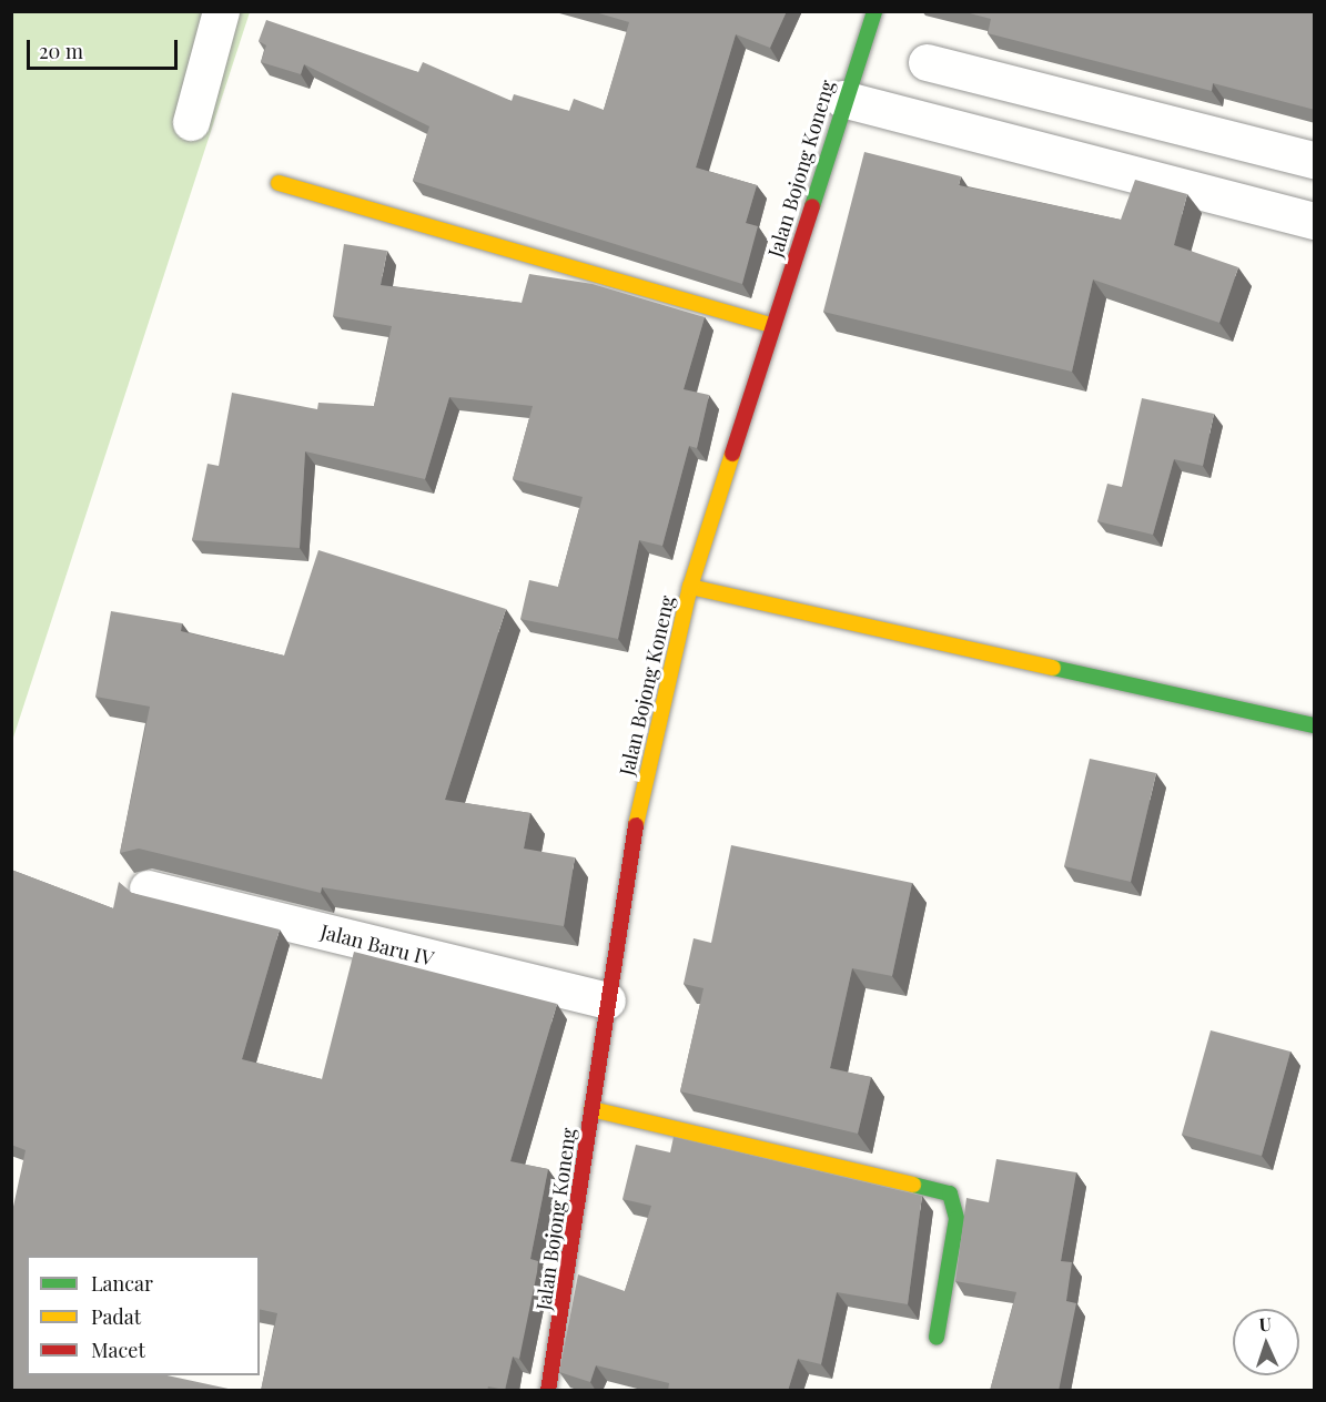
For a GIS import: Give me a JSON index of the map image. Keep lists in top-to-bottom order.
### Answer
{
  "streets": {
    "street": ["Jalan Bojong Koneng", "Jalan Baru IV"]
  },
  "crossings": [
    ["Jalan Bojong Koneng", "Jalan Baru IV"]
  ],
  "legend": ["Lancar", "Padat", "Macet"],
  "scale_bar": "20 m",
  "north": "top"
}
